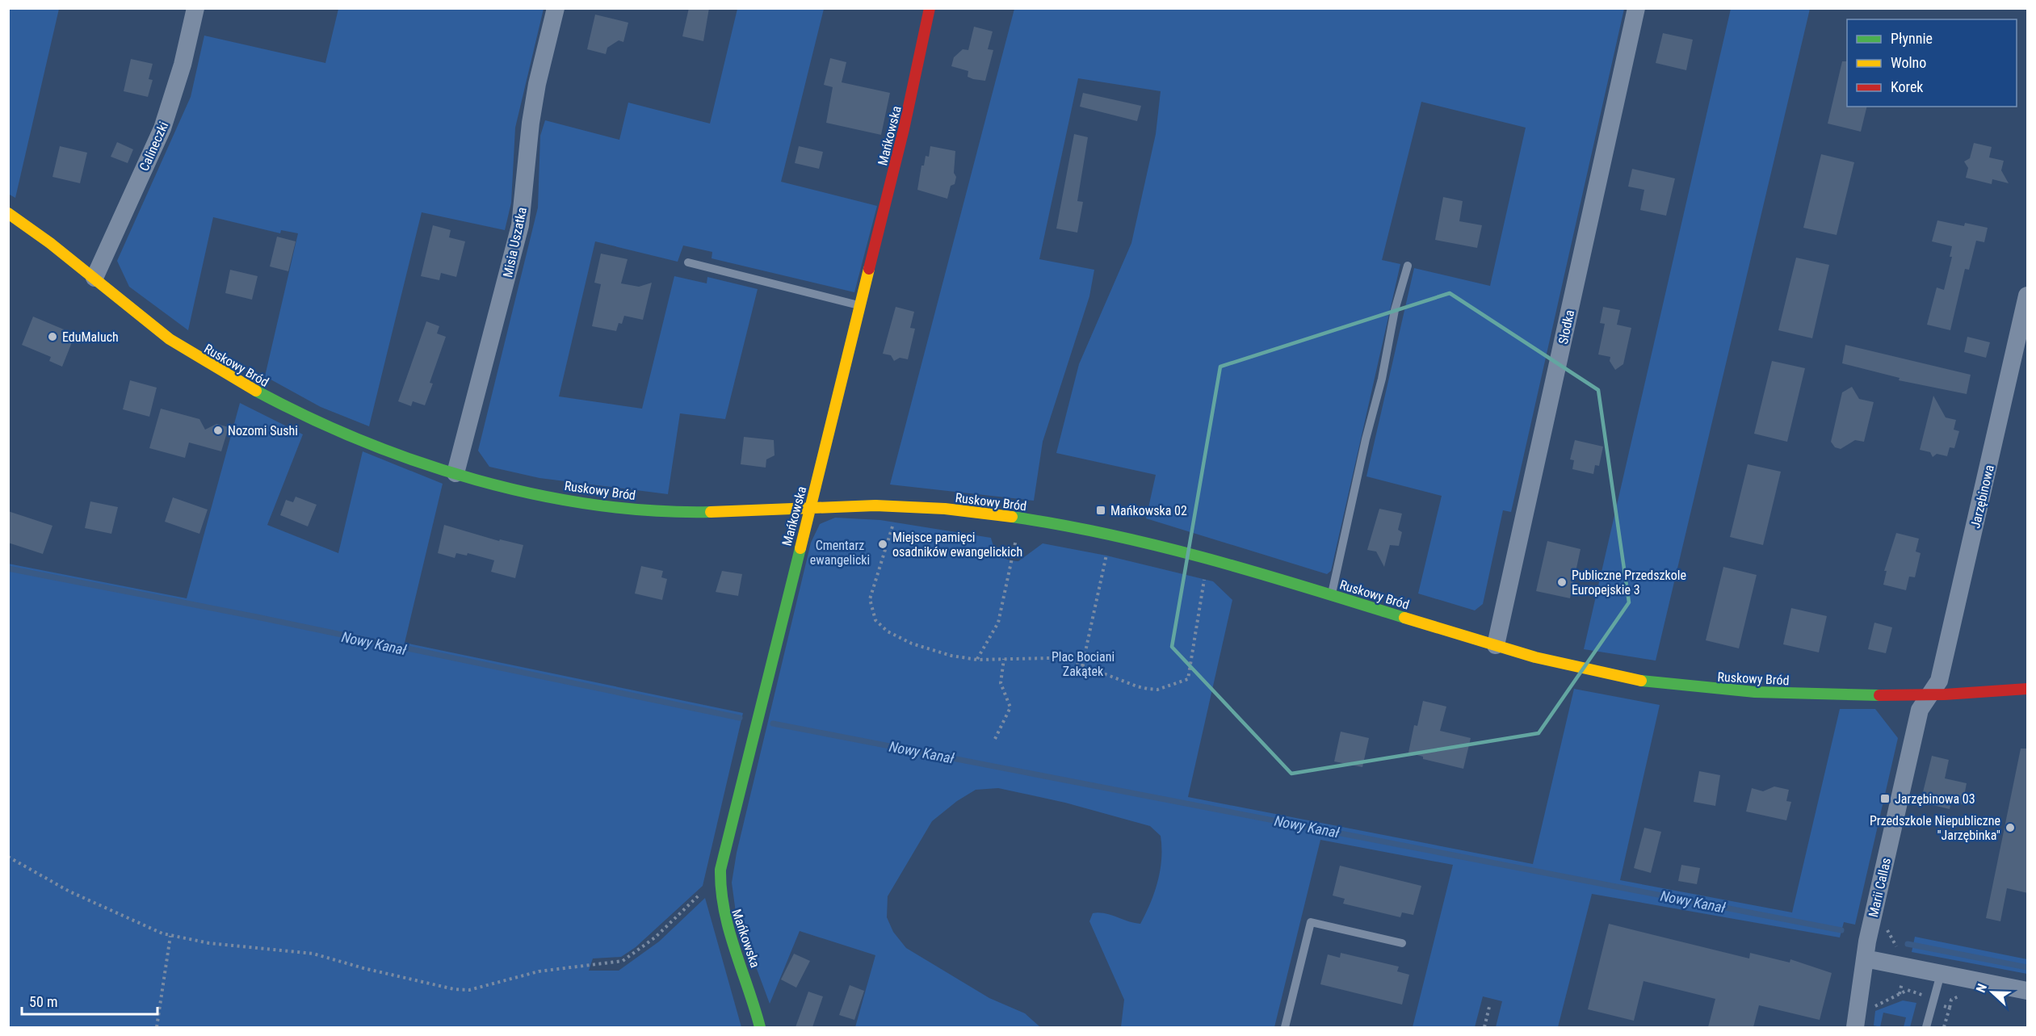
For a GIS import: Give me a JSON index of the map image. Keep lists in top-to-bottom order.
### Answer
{
  "streets": {
    "street": [
      "Mańkowska",
      "Calineczki",
      "Misia Uszatka",
      "Słodka",
      "Ruskowy Bród",
      "Jarzębinowa",
      "Marii Callas"
    ]
  },
  "crossings": [
    ["Mańkowska", "Ruskowy Bród"],
    ["Calineczki", "Ruskowy Bród"],
    ["Misia Uszatka", "Ruskowy Bród"],
    ["Słodka", "Ruskowy Bród"],
    ["Ruskowy Bród", "Jarzębinowa"],
    ["Ruskowy Bród", "Marii Callas"],
    ["Jarzębinowa", "Marii Callas"]
  ],
  "water": ["Nowy Kanał"],
  "parks": ["Cmentarz ewangelicki", "Plac Bociani Zakątek"],
  "places": {
    "other": [
      "EduMaluch",
      "Nozomi Sushi",
      "Miejsce pamięci osadników ewangelickich",
      "Publiczne Przedszkole Europejskie 3",
      "Przedszkole Niepubliczne \"Jarzębinka\""
    ],
    "transit": ["Mańkowska 02", "Jarzębinowa 03"]
  },
  "legend": ["Płynnie", "Wolno", "Korek"],
  "scale_bar": "50 m",
  "north": "left"
}
